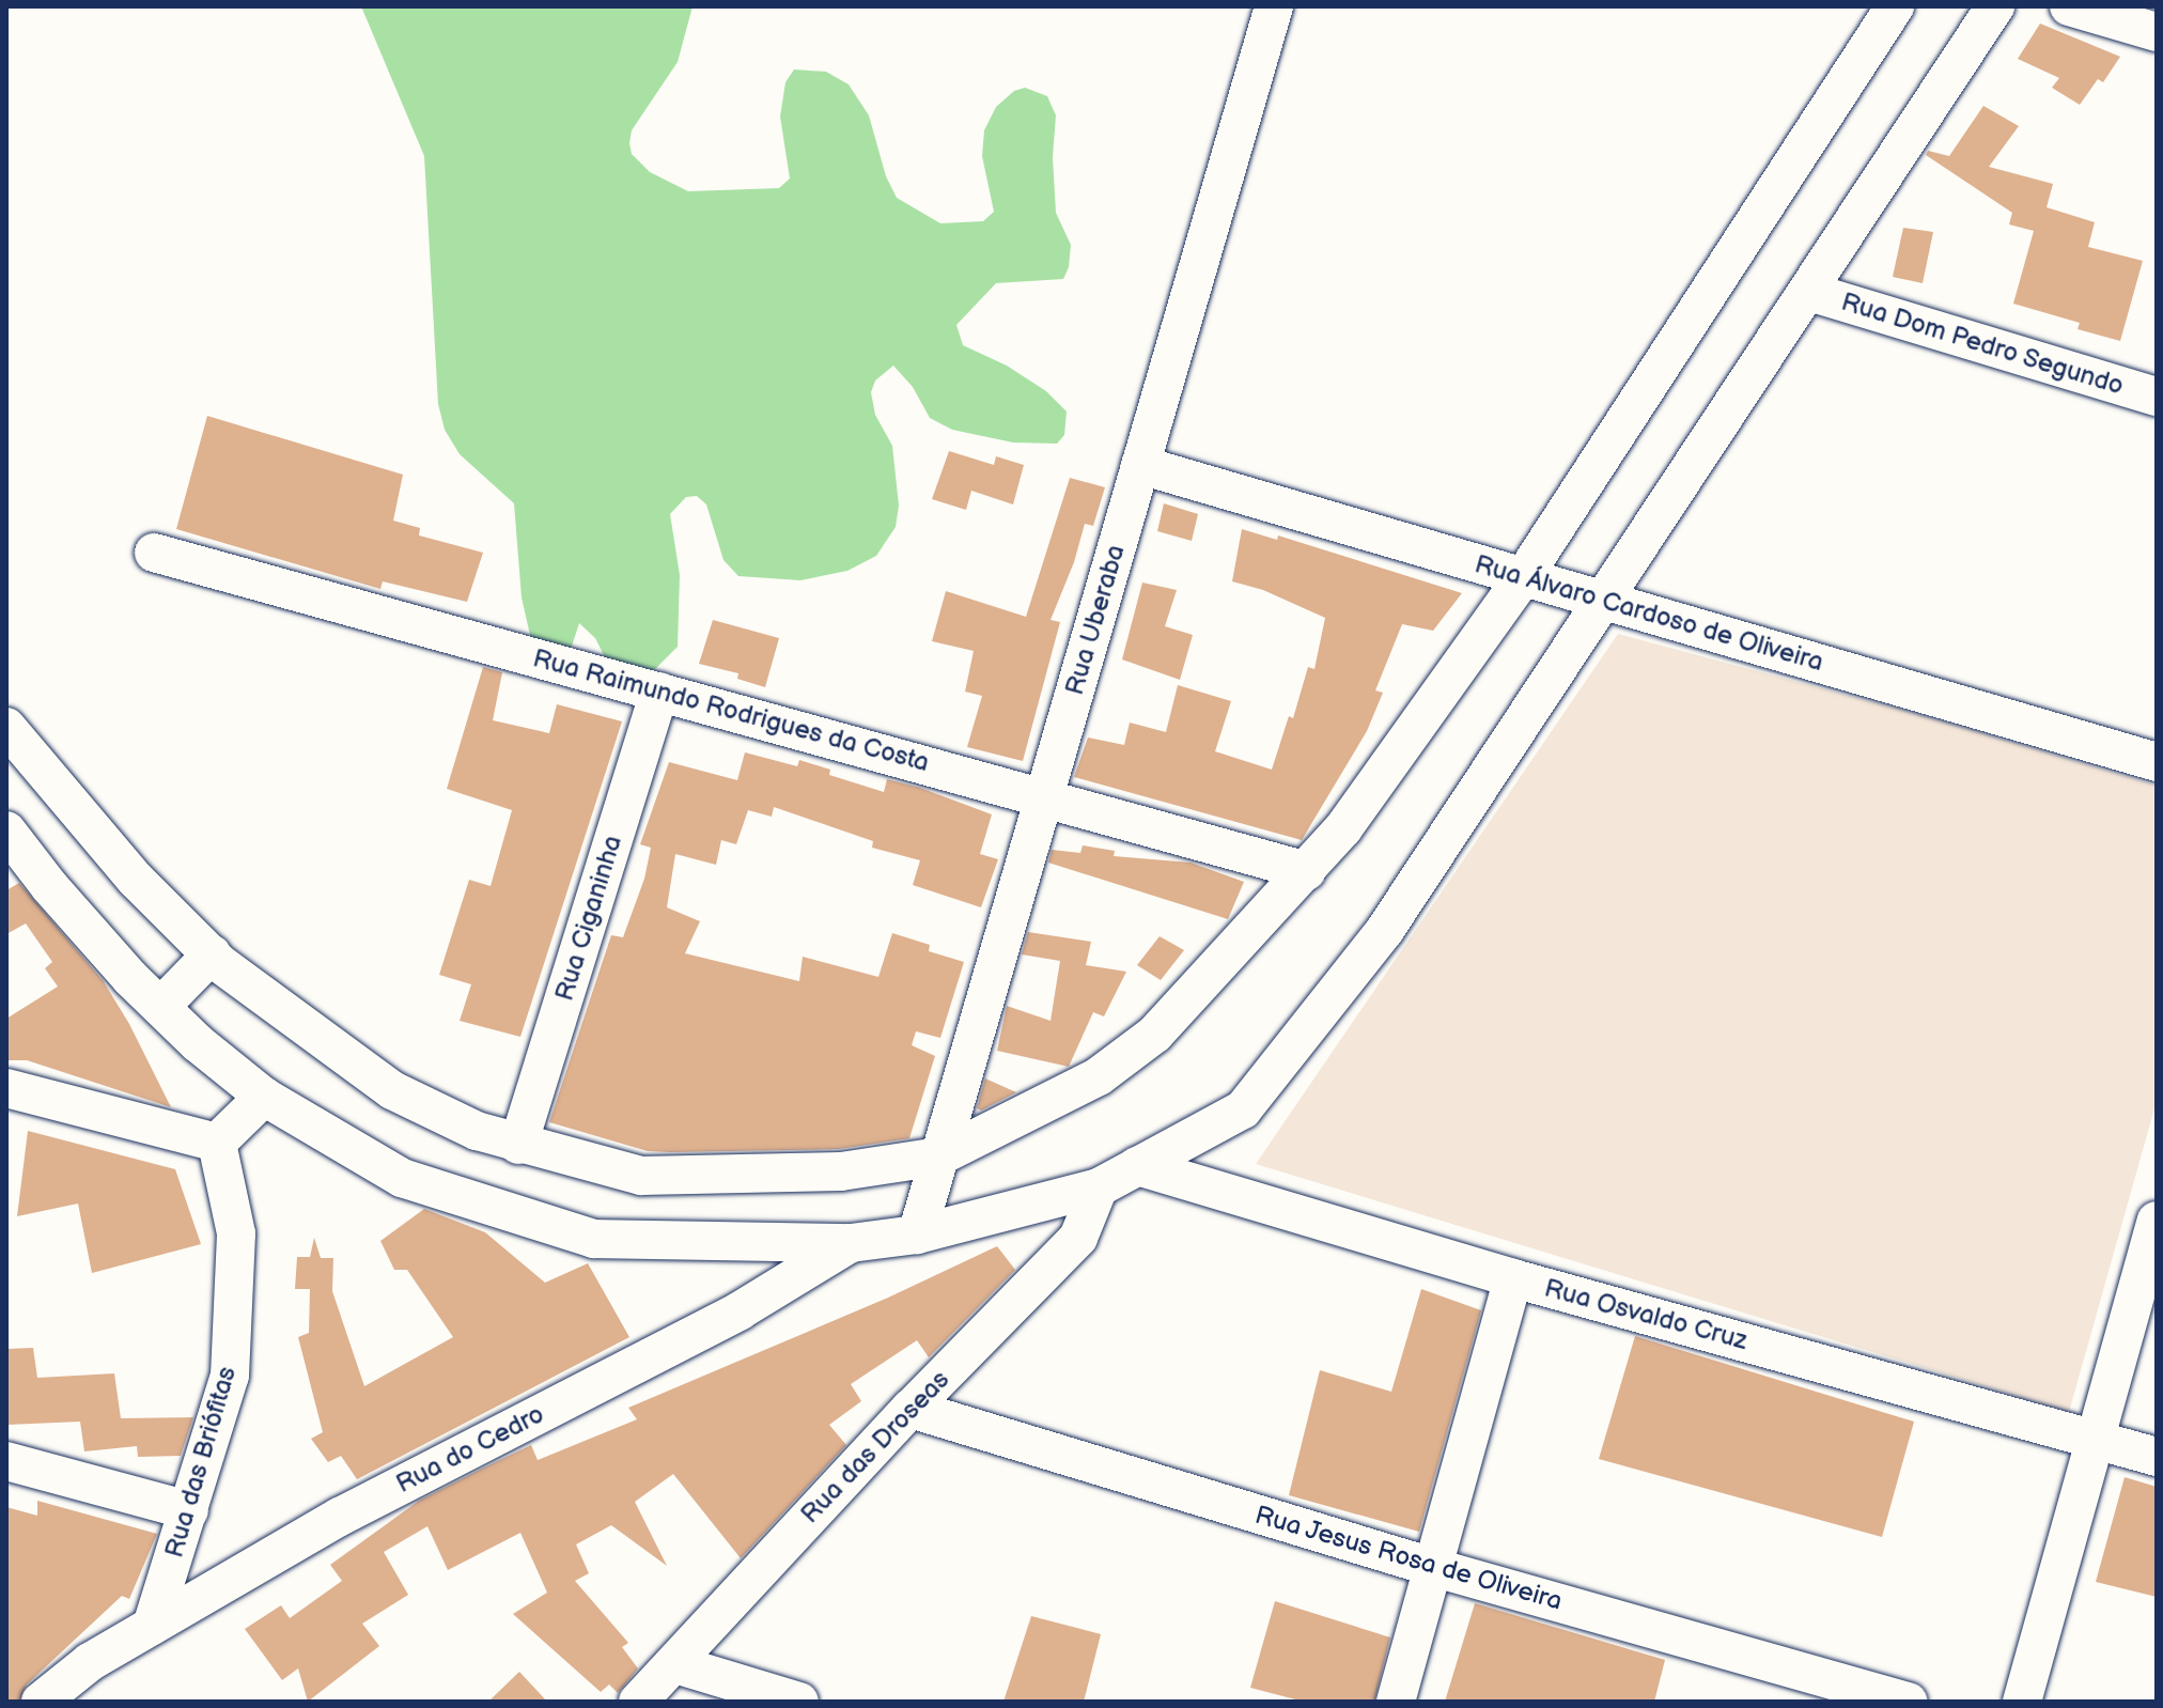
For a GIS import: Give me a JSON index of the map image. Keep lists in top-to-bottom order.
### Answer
{
  "streets": {
    "street": [
      "Rua Dom Pedro Segundo",
      "Rua Álvaro Cardoso de Oliveira",
      "Rua Uberaba",
      "Rua Raimundo Rodrigues da Costa",
      "Rua Ciganinha",
      "Rua Osvaldo Cruz",
      "Rua das Droseas",
      "Rua do Cedro",
      "Rua das Briófitas",
      "Rua Jesus Rosa de Oliveira"
    ]
  },
  "crossings": [
    ["Rua Dom Pedro Segundo", "Rua do Cedro"],
    ["Rua Álvaro Cardoso de Oliveira", "Rua Uberaba"],
    ["Rua Álvaro Cardoso de Oliveira", "Rua do Cedro"],
    ["Rua Uberaba", "Rua Raimundo Rodrigues da Costa"],
    ["Rua Uberaba", "Rua do Cedro"],
    ["Rua Raimundo Rodrigues da Costa", "Rua Ciganinha"],
    ["Rua Osvaldo Cruz", "Rua do Cedro"],
    ["Rua das Droseas", "Rua do Cedro"],
    ["Rua das Droseas", "Rua Jesus Rosa de Oliveira"],
    ["Rua do Cedro", "Rua das Briófitas"]
  ]
}
